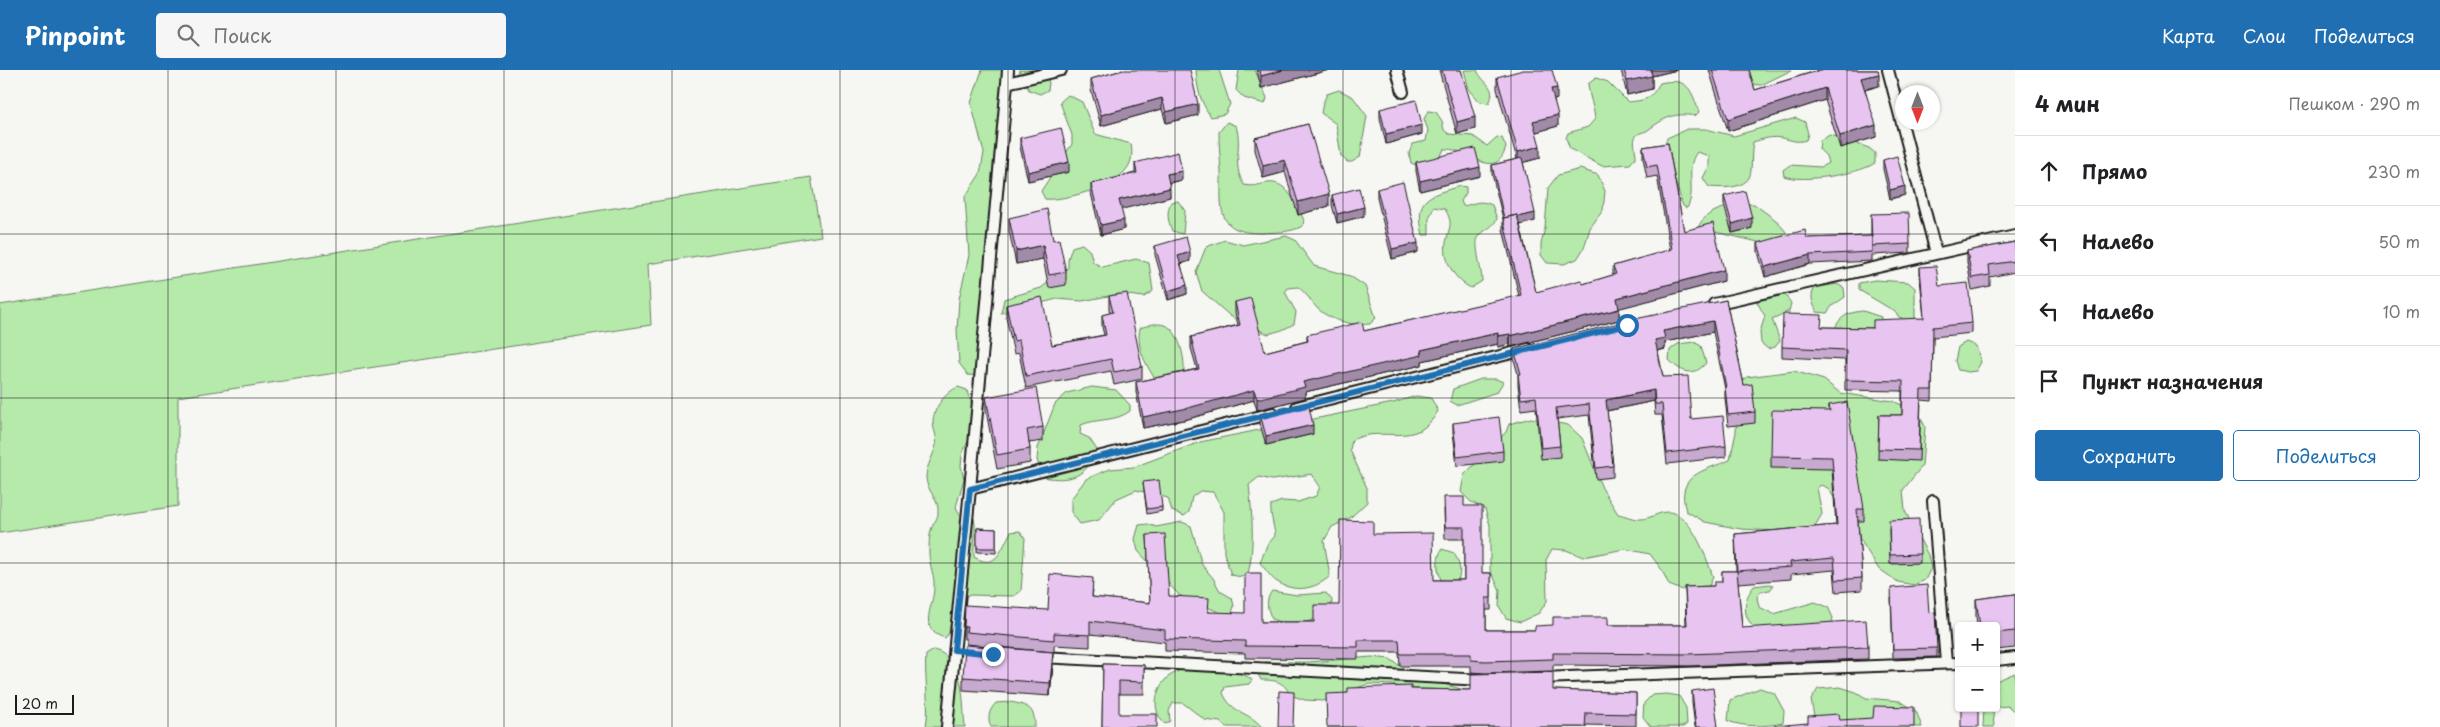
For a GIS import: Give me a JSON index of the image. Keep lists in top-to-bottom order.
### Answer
{
  "scale_bar": "20 m",
  "north": "bottom",
  "page": {
    "header": "Pinpoint",
    "search": "Поиск",
    "nav": ["Карта", "Слои", "Поделиться"],
    "heading": ["4 мин", "Пешком · 290 m"],
    "list": [
      ["Прямо", "230 m"],
      ["Налево", "50 m"],
      ["Налево", "10 m"],
      "Пункт назначения"
    ],
    "buttons": ["Сохранить", "Поделиться"],
    "map_buttons": ["+", "−"],
    "scale": "20 m"
  }
}
